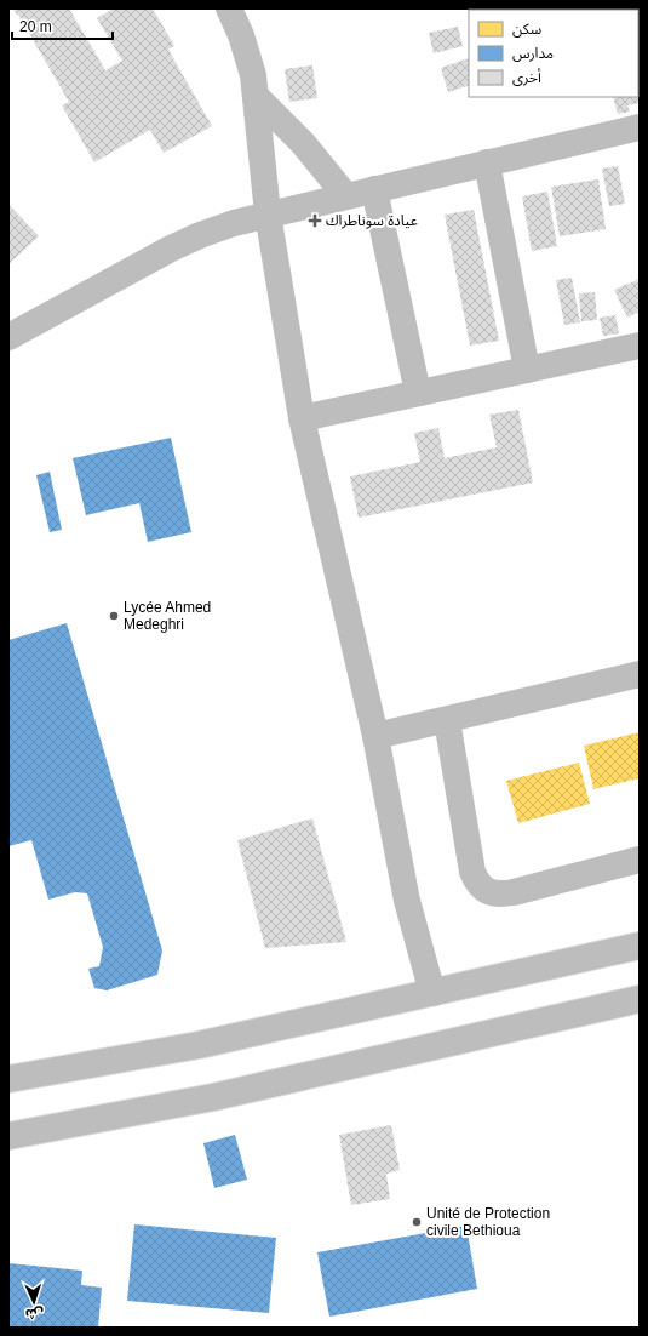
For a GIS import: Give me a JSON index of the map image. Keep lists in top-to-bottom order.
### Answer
{
  "places": {
    "health": ["عيادة سوناطراك"],
    "other": ["Lycée Ahmed Medeghri", "Unité de Protection civile Bethioua"]
  },
  "legend": ["سكن", "مدارس", "أخرى"],
  "scale_bar": "20 m",
  "north": "bottom"
}
